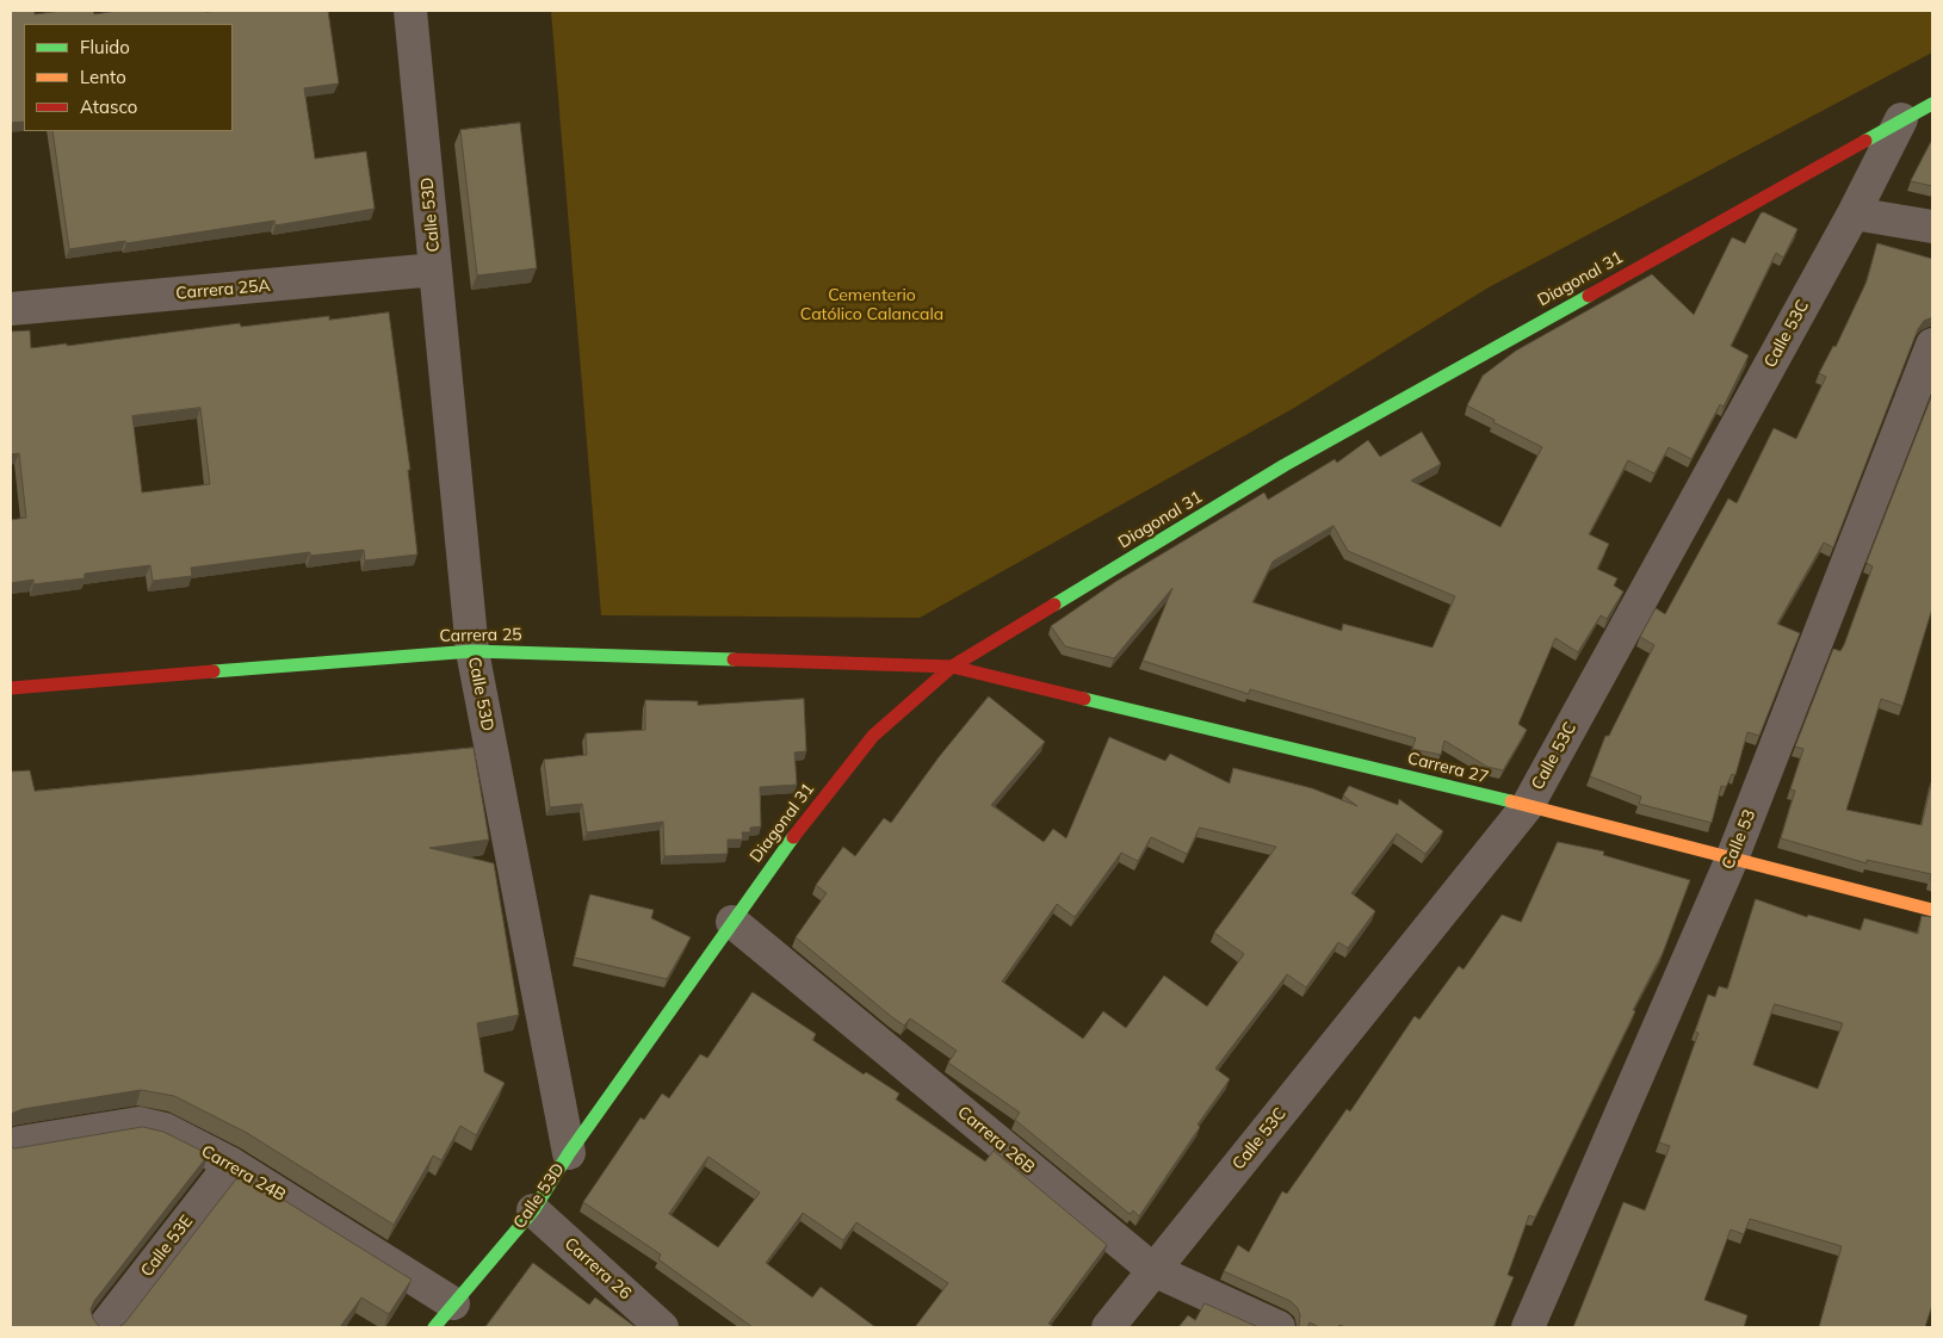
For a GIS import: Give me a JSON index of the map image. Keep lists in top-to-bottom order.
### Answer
{
  "streets": {
    "street": [
      "Calle 53D",
      "Diagonal 31",
      "Carrera 25A",
      "Calle 53C",
      "Carrera 25",
      "Carrera 27",
      "Calle 53",
      "Carrera 26B",
      "Carrera 24B",
      "Calle 53E",
      "Carrera 26"
    ]
  },
  "crossings": [
    ["Calle 53D", "Diagonal 31"],
    ["Calle 53D", "Carrera 25A"],
    ["Calle 53D", "Carrera 25"],
    ["Calle 53D", "Carrera 24B"],
    ["Calle 53D", "Carrera 26"],
    ["Diagonal 31", "Calle 53C"],
    ["Diagonal 31", "Carrera 25"],
    ["Diagonal 31", "Carrera 27"],
    ["Diagonal 31", "Carrera 26B"],
    ["Calle 53C", "Carrera 27"],
    ["Calle 53C", "Carrera 26B"],
    ["Carrera 25", "Carrera 27"],
    ["Carrera 27", "Calle 53"],
    ["Carrera 24B", "Calle 53E"]
  ],
  "parks": ["Cementerio Católico Calancala"],
  "legend": ["Fluido", "Lento", "Atasco"]
}
